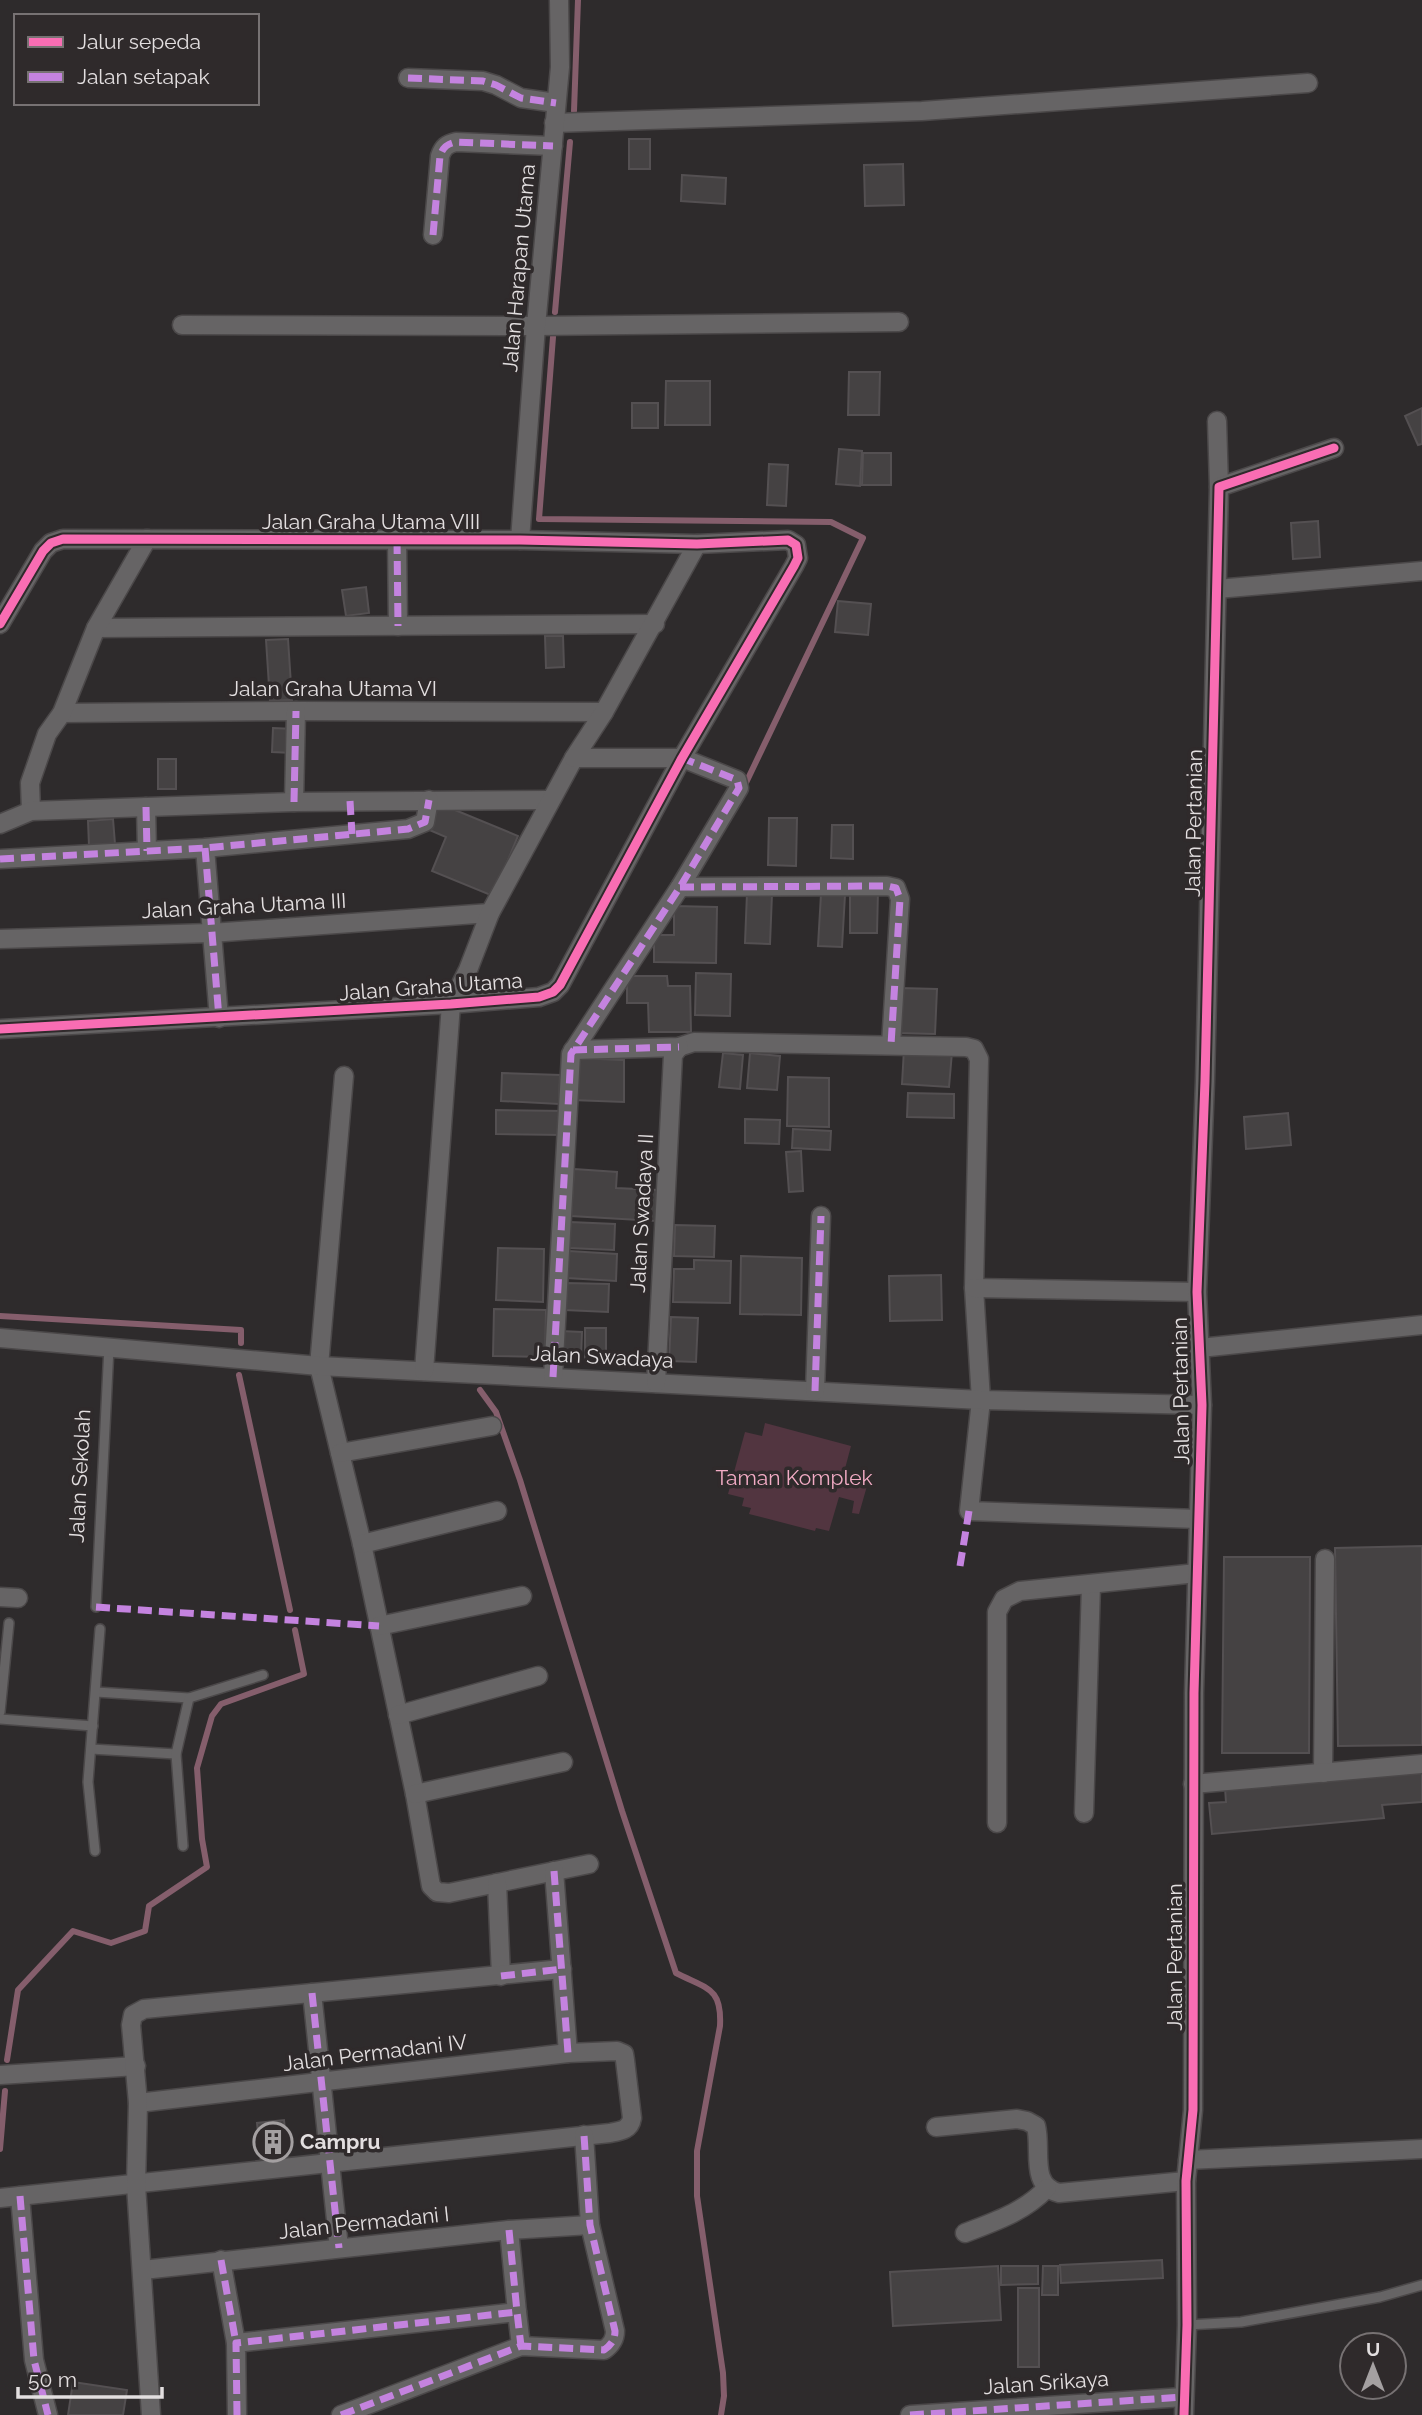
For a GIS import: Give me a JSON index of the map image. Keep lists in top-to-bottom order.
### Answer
{
  "streets": {
    "street": [
      "Jalan Harapan Utama",
      "Jalan Graha Utama VIII",
      "Jalan Graha Utama VI",
      "Jalan Pertanian",
      "Jalan Graha Utama III",
      "Jalan Graha Utama",
      "Jalan Swadaya II",
      "Jalan Swadaya",
      "Jalan Permadani IV",
      "Jalan Permadani I",
      "Jalan Srikaya"
    ],
    "lane": ["Jalan Sekolah"]
  },
  "crossings": [
    ["Jalan Harapan Utama", "Jalan Graha Utama VIII"],
    ["Jalan Graha Utama VIII", "Jalan Graha Utama"],
    ["Jalan Pertanian", "Jalan Swadaya"],
    ["Jalan Pertanian", "Jalan Srikaya"],
    ["Jalan Swadaya II", "Jalan Swadaya"],
    ["Jalan Swadaya", "Jalan Sekolah"]
  ],
  "parks": ["Taman Komplek"],
  "places": {
    "building": ["Campru"]
  },
  "legend": ["Jalur sepeda", "Jalan setapak"],
  "scale_bar": "50 m",
  "north": "top"
}
